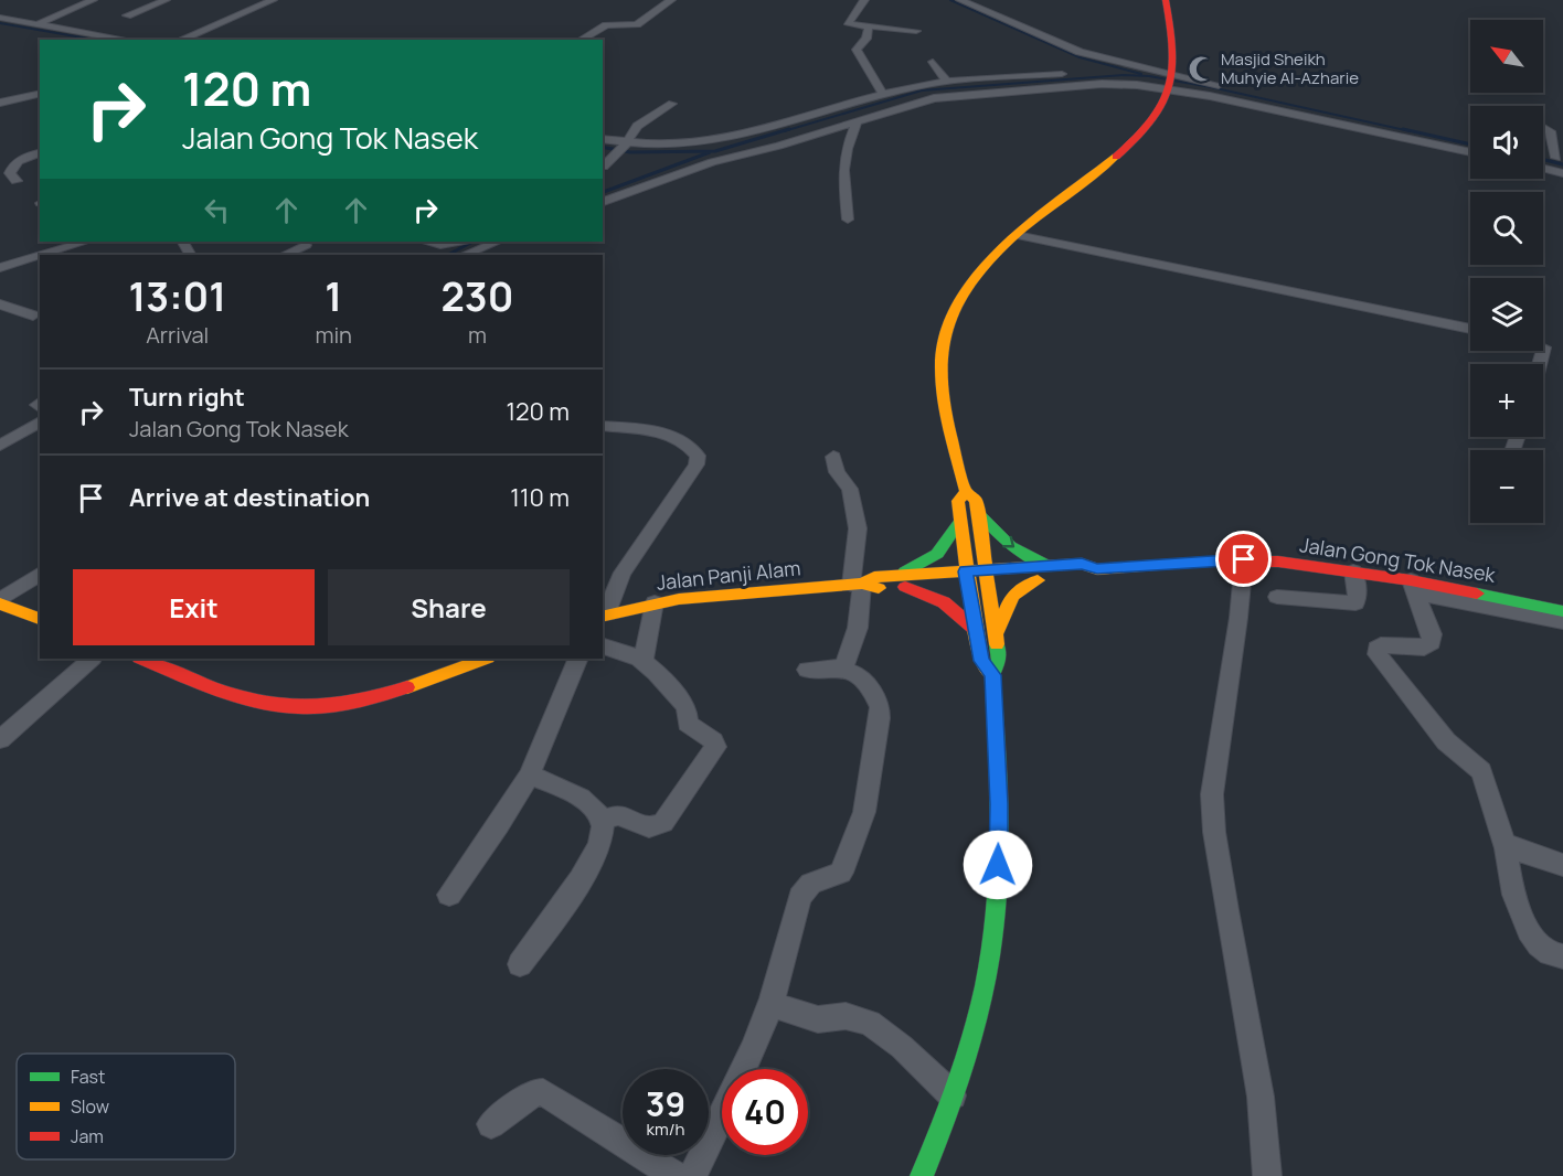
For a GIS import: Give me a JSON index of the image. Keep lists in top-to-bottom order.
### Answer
{
  "streets": {
    "street": ["Jalan Gong Tok Nasek", "Jalan Panji Alam"]
  },
  "crossings": [
    ["Jalan Gong Tok Nasek", "Jalan Panji Alam"]
  ],
  "places": {
    "mosque": ["Masjid Sheikh Muhyie Al-Azharie"]
  },
  "legend": ["Fast", "Slow", "Jam"],
  "north": "top left",
  "page": {
    "map_buttons": ["+", "−"],
    "turn": ["120 m", "Jalan Gong Tok Nasek"],
    "eta": [
      "13:01",
      "Arrival",
      "1",
      "min",
      "230",
      "m"
    ],
    "list": [
      {
        "name": "Turn right",
        "note": "Jalan Gong Tok Nasek",
        "value": "120 m"
      },
      {
        "name": "Arrive at destination",
        "value": "110 m"
      }
    ],
    "buttons": ["Exit", "Share"],
    "speed": "39 km/h",
    "limit": "40"
  }
}
